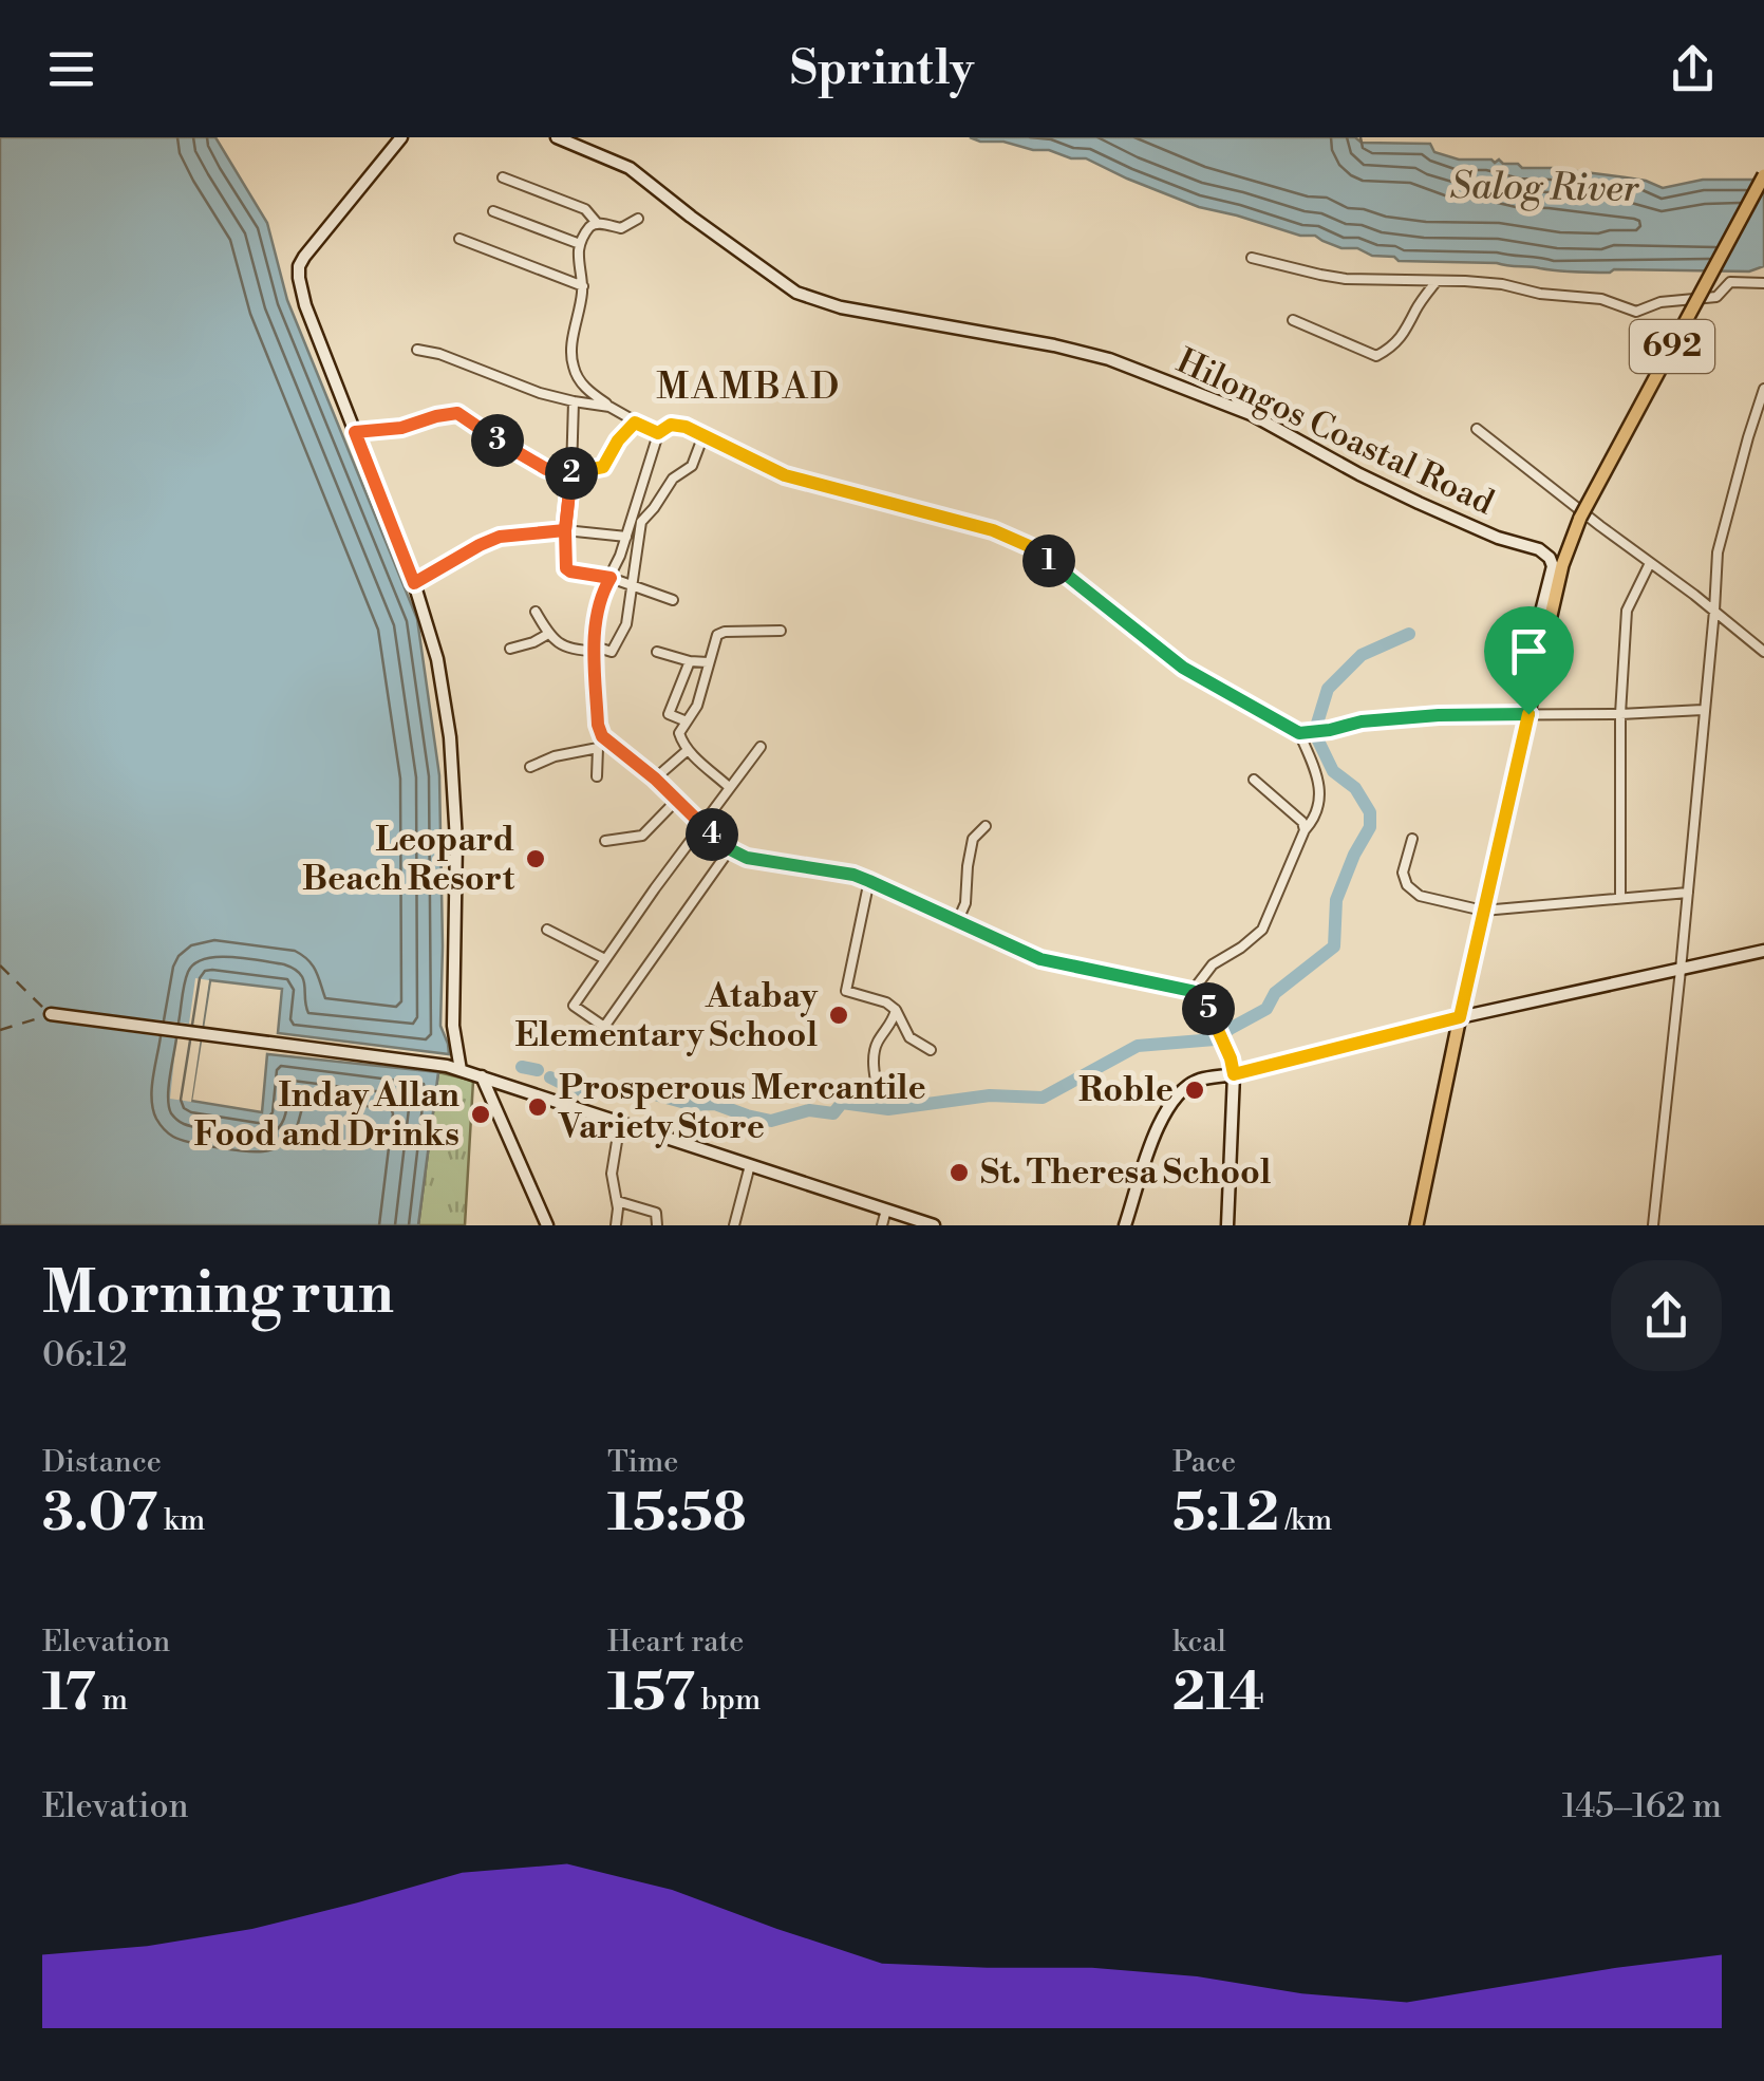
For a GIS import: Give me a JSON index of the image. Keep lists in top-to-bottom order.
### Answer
{
  "streets": {
    "main road": ["692"],
    "street": ["Hilongos Coastal Road"]
  },
  "crossings": [
    ["692", "Hilongos Coastal Road"]
  ],
  "districts": ["MAMBAD"],
  "water": ["Salog River"],
  "places": [
    "Leopard Beach Resort",
    "Atabay Elementary School",
    "Roble",
    "Prosperous Mercantile Variety Store",
    "Inday Allan Food and Drinks",
    "St. Theresa School"
  ],
  "page": {
    "header": "Sprintly",
    "pins": [
      "3",
      "2",
      "1",
      "4",
      "5"
    ],
    "heading": ["Morning run", "06:12"],
    "stats": [
      ["Distance", "3.07 km"],
      ["Time", "15:58"],
      ["Pace", "5:12 /km"],
      ["Elevation", "17 m"],
      ["Heart rate", "157 bpm"],
      ["kcal", "214"]
    ],
    "chart": ["Elevation", "145–162 m"]
  }
}
